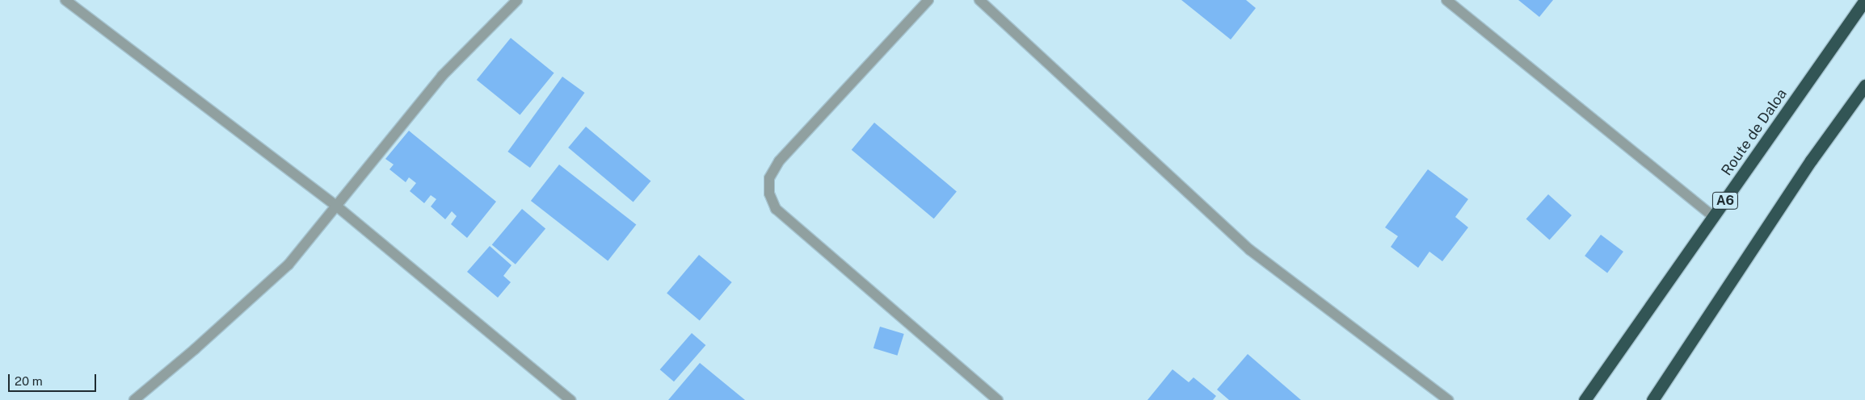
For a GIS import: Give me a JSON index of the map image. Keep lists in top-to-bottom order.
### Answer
{
  "streets": {
    "highway": ["Route de Daloa", "A6"]
  },
  "scale_bar": "20 m"
}
